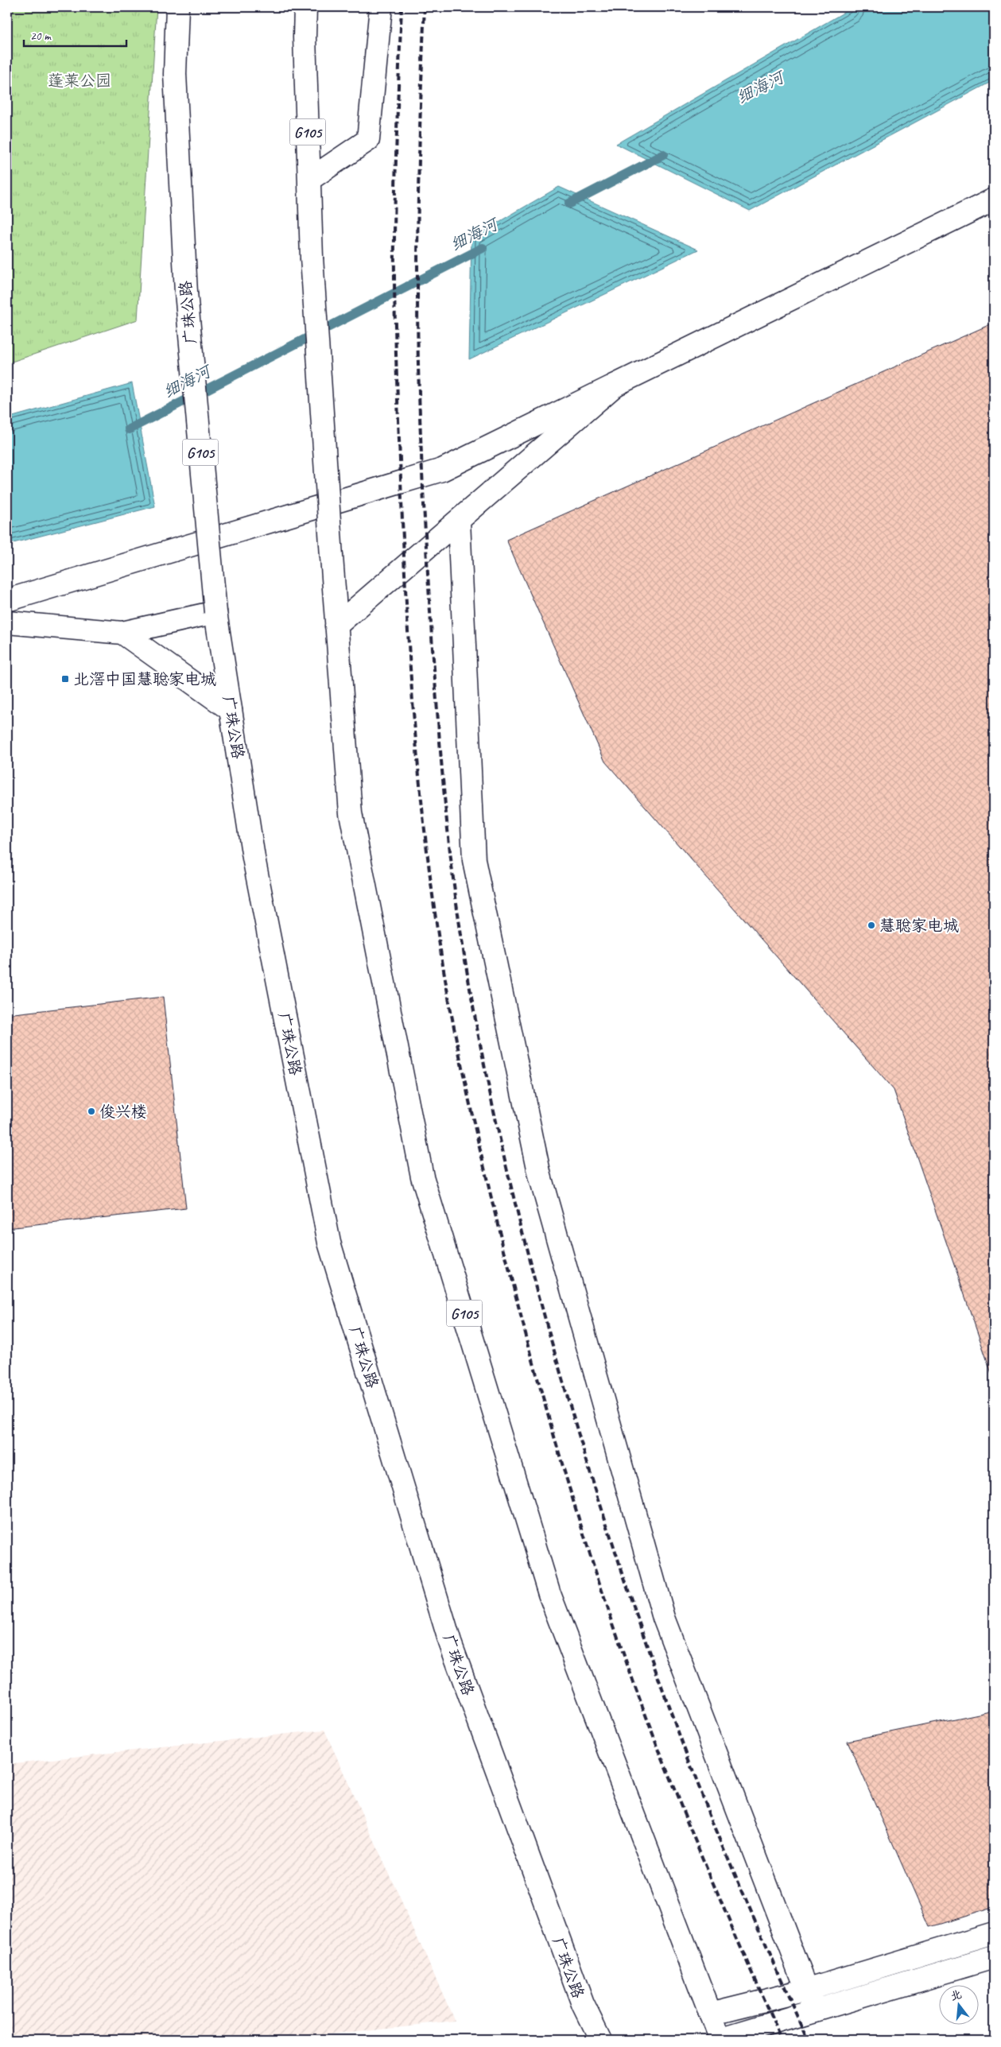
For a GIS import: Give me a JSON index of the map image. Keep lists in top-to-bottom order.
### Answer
{
  "streets": {
    "main road": ["G105", "广珠公路"]
  },
  "water": ["细海河"],
  "parks": ["蓬莱公园"],
  "places": {
    "transit": ["北滘中国慧聪家电城"],
    "other": ["慧聪家电城", "俊兴楼"]
  },
  "scale_bar": "20 m",
  "north": "top"
}
